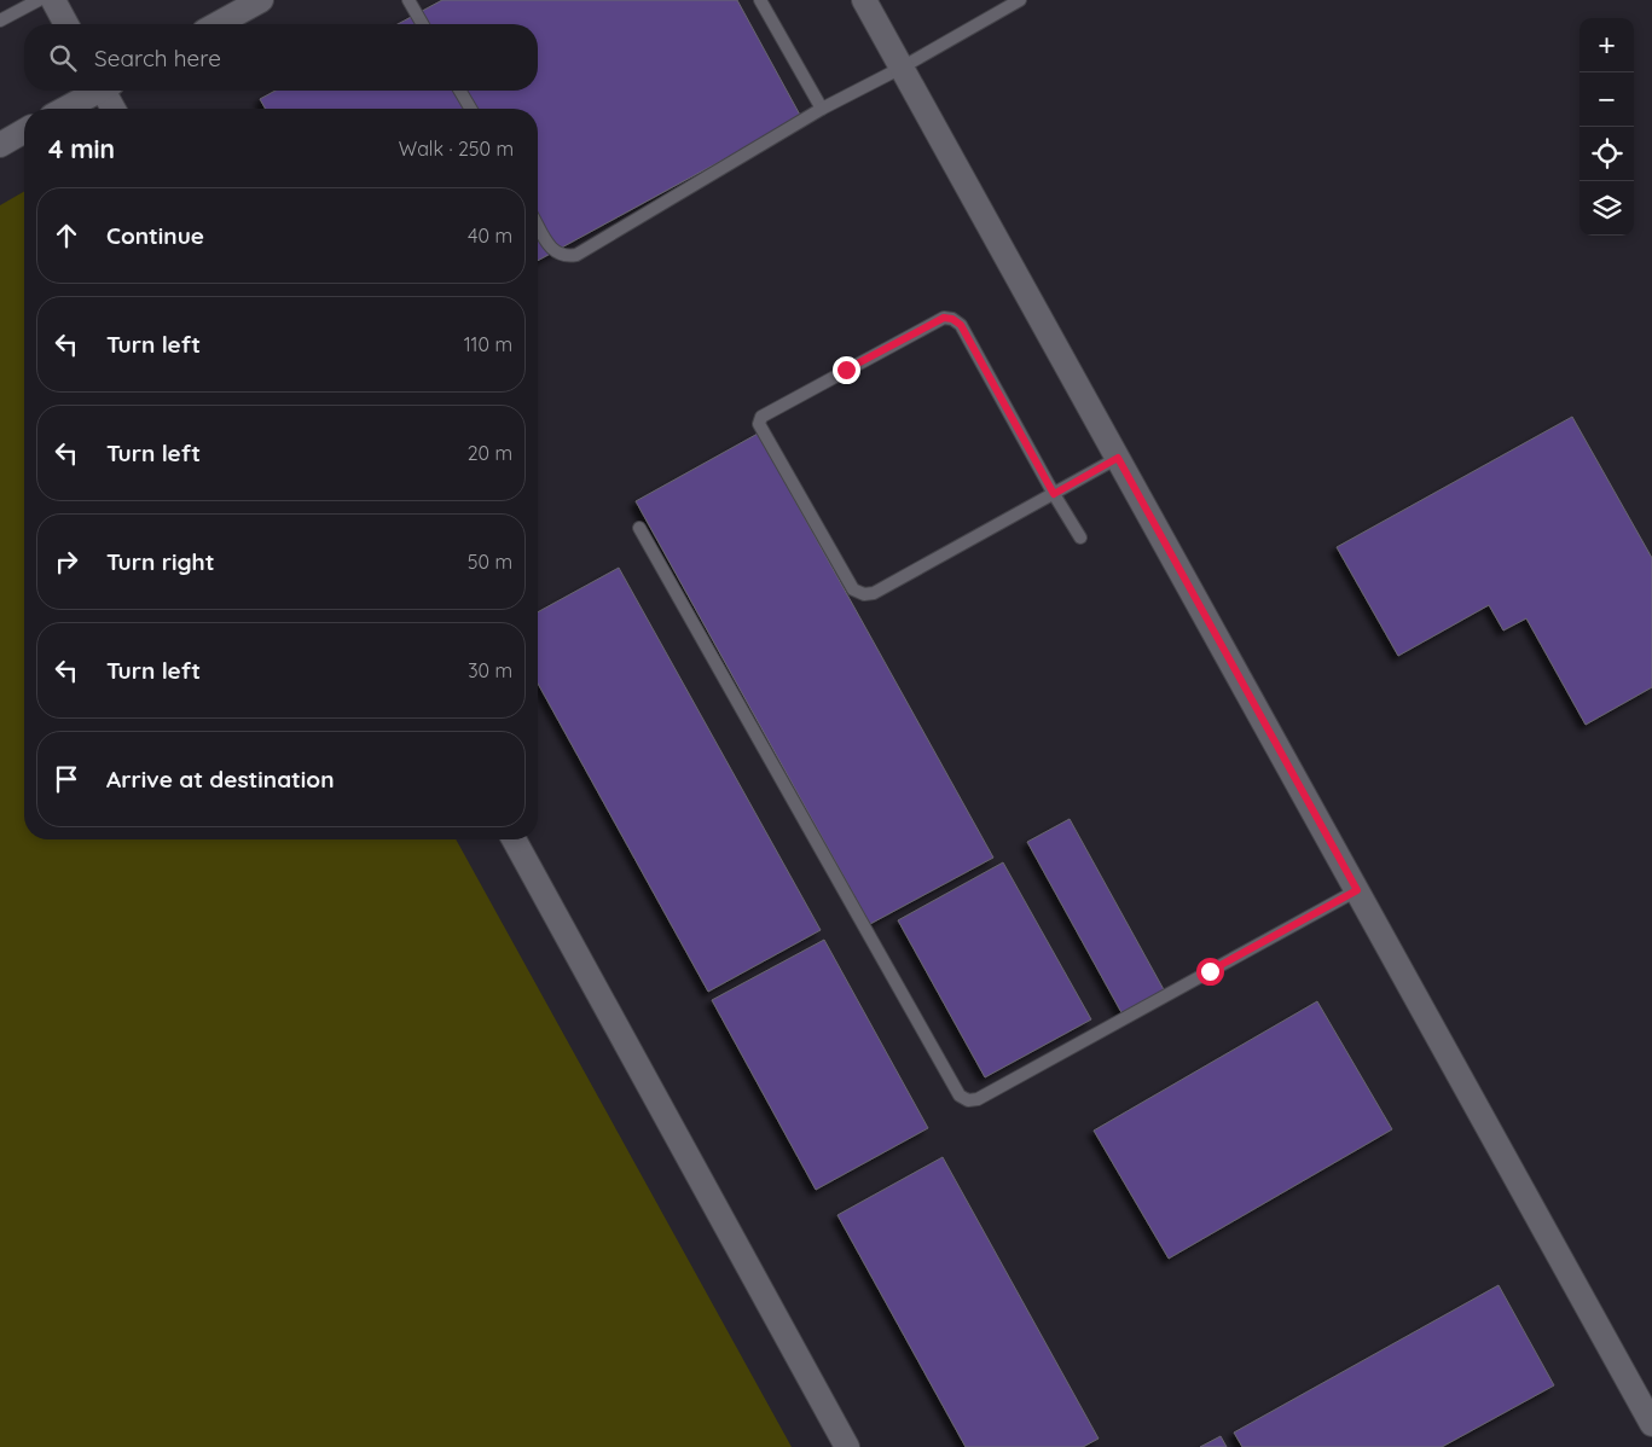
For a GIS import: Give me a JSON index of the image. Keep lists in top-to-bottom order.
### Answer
{
  "page": {
    "map_buttons": ["+", "−"],
    "search": "Search here",
    "heading": ["4 min", "Walk · 250 m"],
    "list": [
      ["Continue", "40 m"],
      ["Turn left", "110 m"],
      ["Turn left", "20 m"],
      ["Turn right", "50 m"],
      ["Turn left", "30 m"],
      "Arrive at destination"
    ]
  }
}
